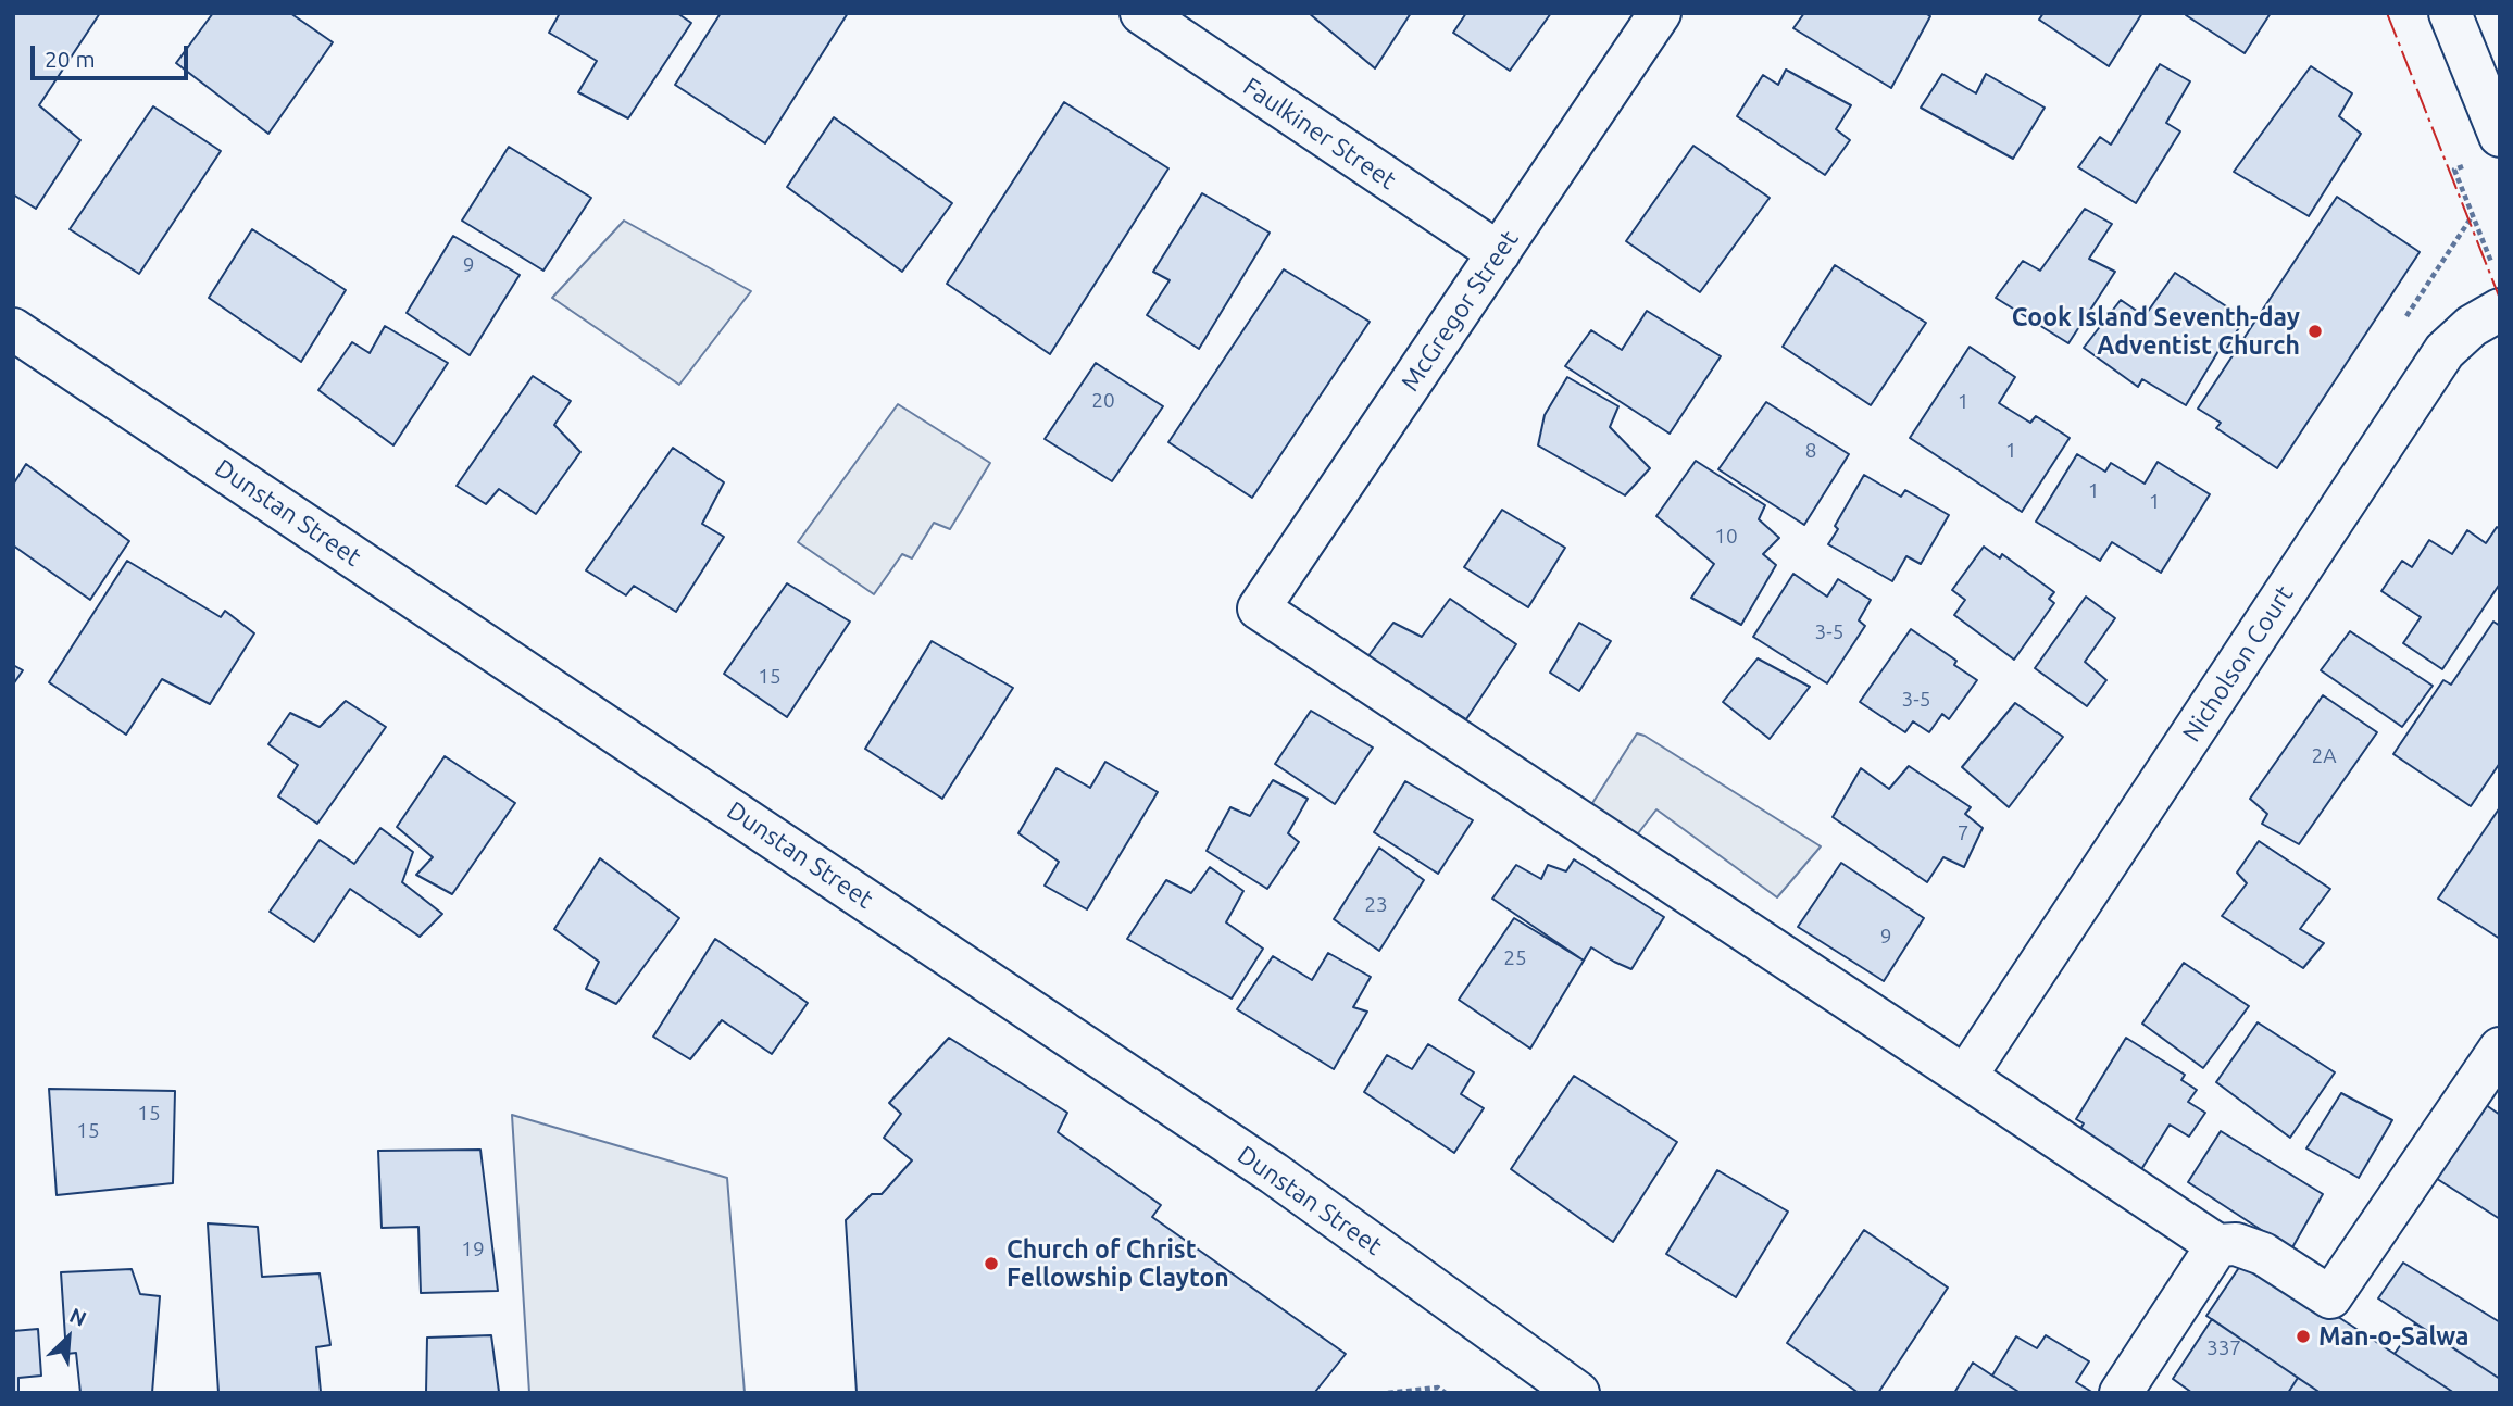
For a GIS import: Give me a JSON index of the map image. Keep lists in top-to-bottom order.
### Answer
{
  "streets": {
    "street": [
      "Faulkiner Street",
      "McGregor Street",
      "Dunstan Street",
      "Nicholson Court"
    ]
  },
  "crossings": [
    ["Faulkiner Street", "McGregor Street"],
    ["McGregor Street", "Nicholson Court"]
  ],
  "places": ["Cook Island Seventh-day Adventist Church", "Church of Christ Fellowship Clayton", "Man-o-Salwa"],
  "house_numbers": [
    "9",
    "20",
    "1",
    "8",
    "1",
    "1",
    "1",
    "10",
    "3-5",
    "15",
    "3-5",
    "2A",
    "7",
    "23",
    "9",
    "25",
    "15",
    "15",
    "19",
    "337"
  ],
  "scale_bar": "20 m",
  "north": "top right"
}
